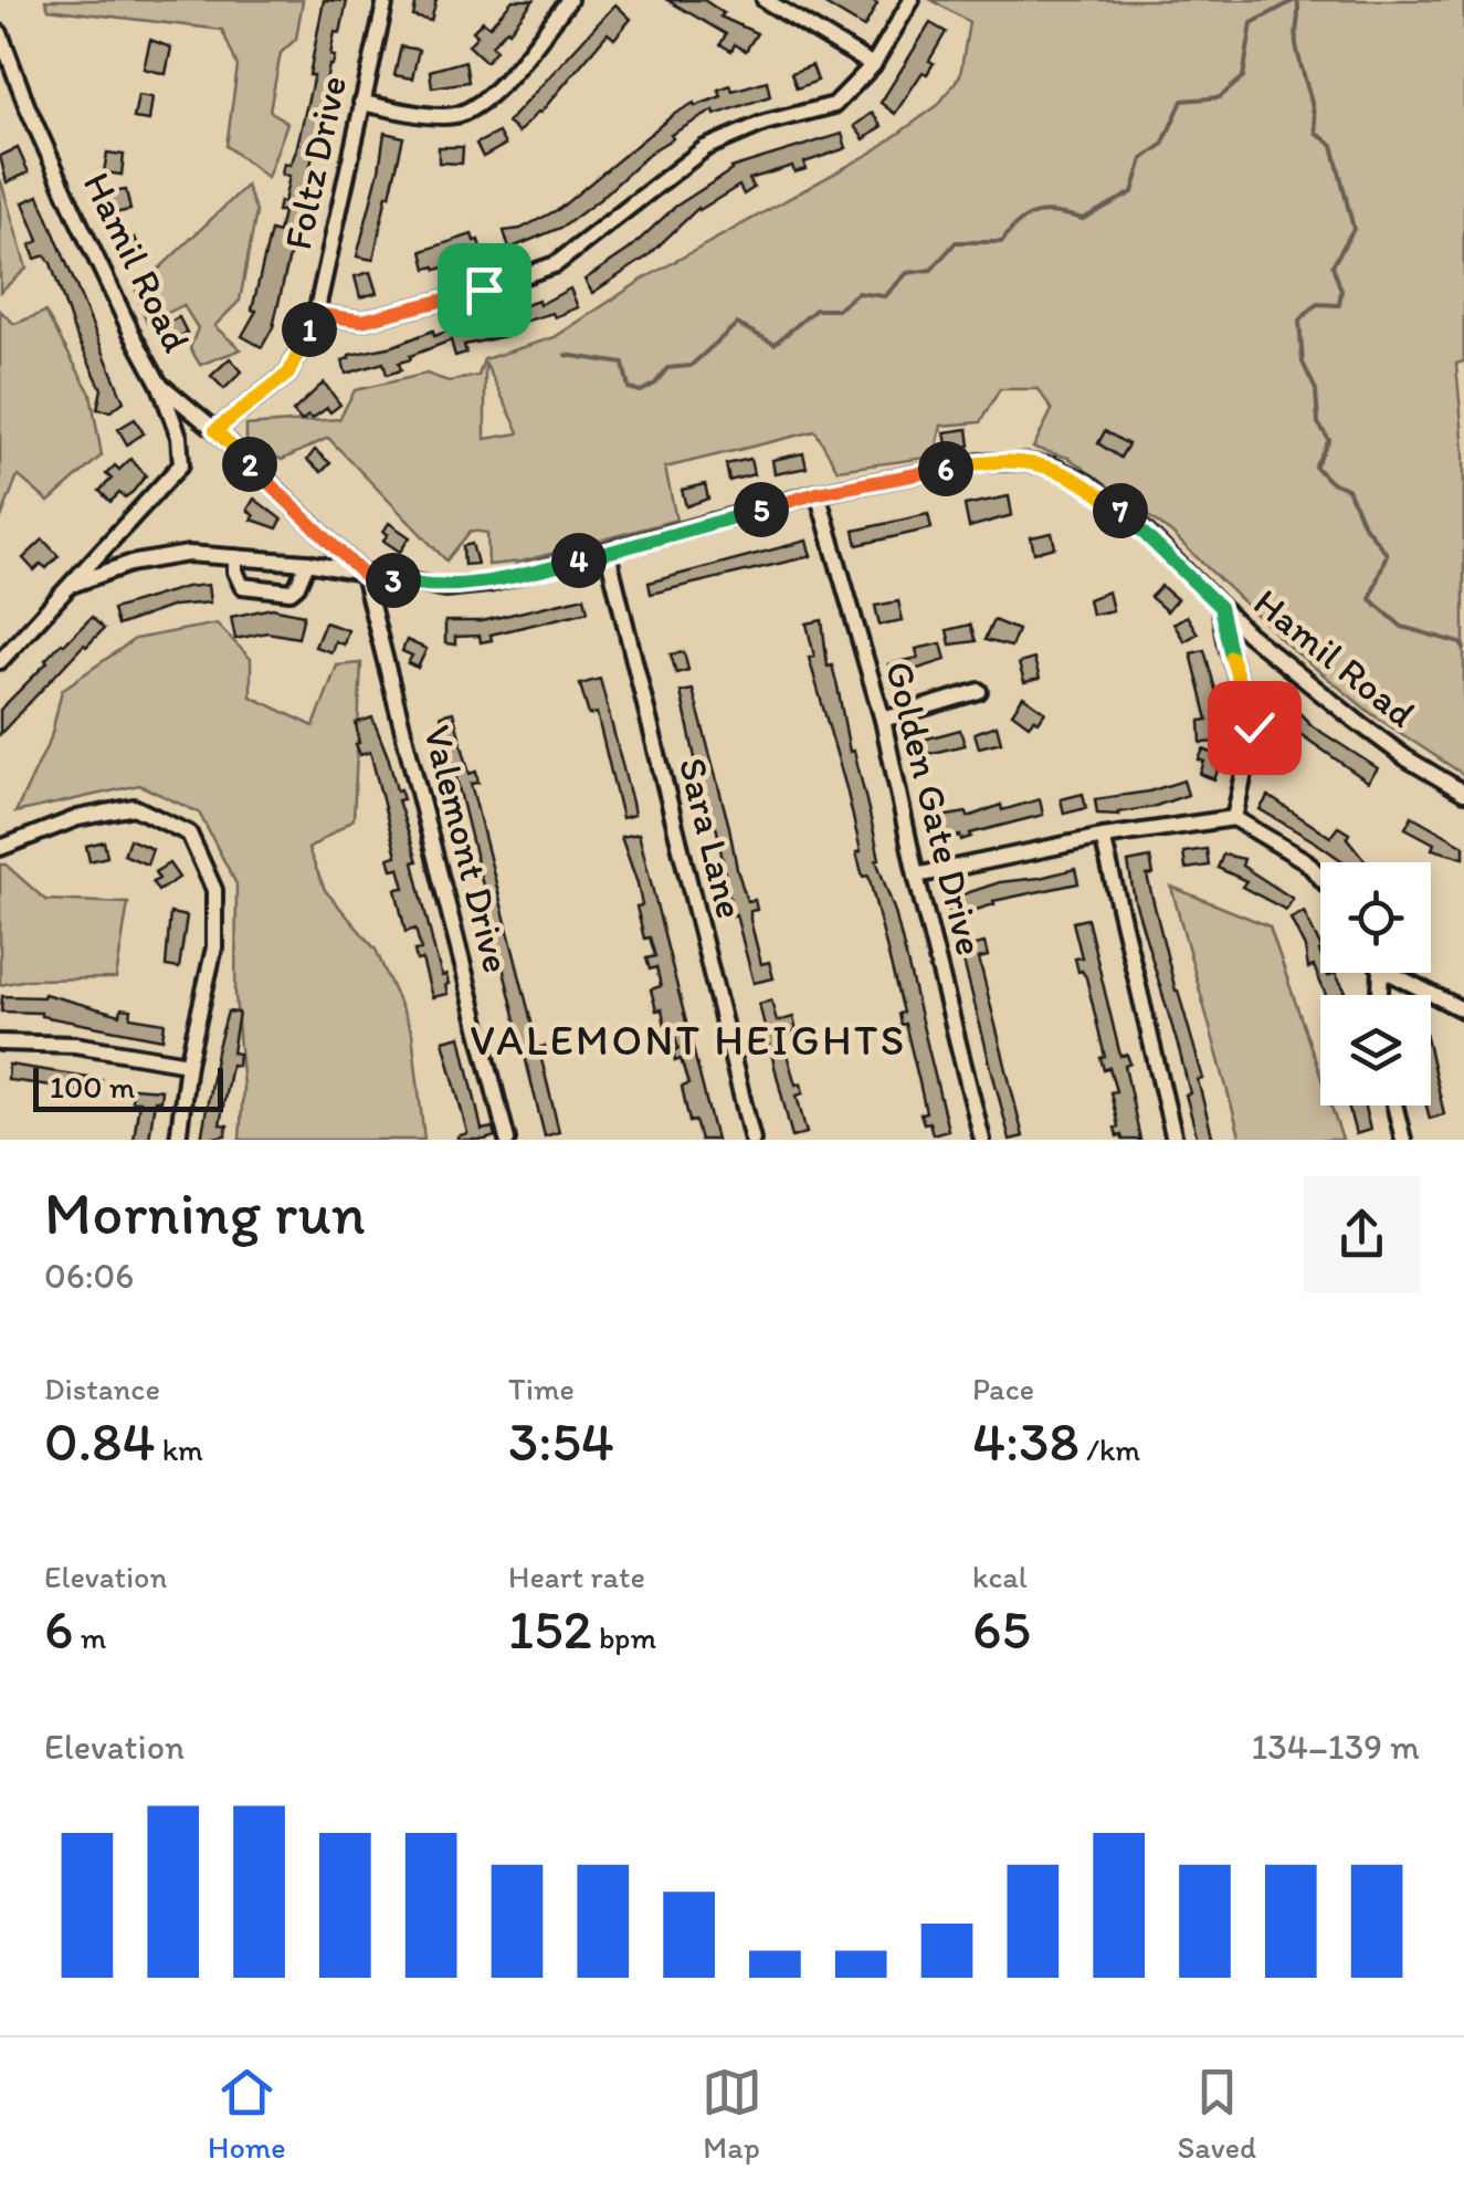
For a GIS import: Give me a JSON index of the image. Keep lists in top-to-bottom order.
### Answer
{
  "streets": {
    "street": [
      "Foltz Drive",
      "Hamil Road",
      "Golden Gate Drive",
      "Sara Lane",
      "Valemont Drive"
    ]
  },
  "crossings": [
    ["Foltz Drive", "Hamil Road"],
    ["Hamil Road", "Golden Gate Drive"],
    ["Hamil Road", "Sara Lane"],
    ["Hamil Road", "Valemont Drive"]
  ],
  "districts": ["VALEMONT HEIGHTS"],
  "scale_bar": "100 m",
  "page": {
    "pins": [
      "1",
      "2",
      "6",
      "5",
      "7",
      "4",
      "3"
    ],
    "scale": "100 m",
    "heading": ["Morning run", "06:06"],
    "stats": [
      ["Distance", "0.84 km"],
      ["Time", "3:54"],
      ["Pace", "4:38 /km"],
      ["Elevation", "6 m"],
      ["Heart rate", "152 bpm"],
      ["kcal", "65"]
    ],
    "chart": ["Elevation", "134–139 m"],
    "tabs": ["Home", "Map", "Saved"]
  }
}
